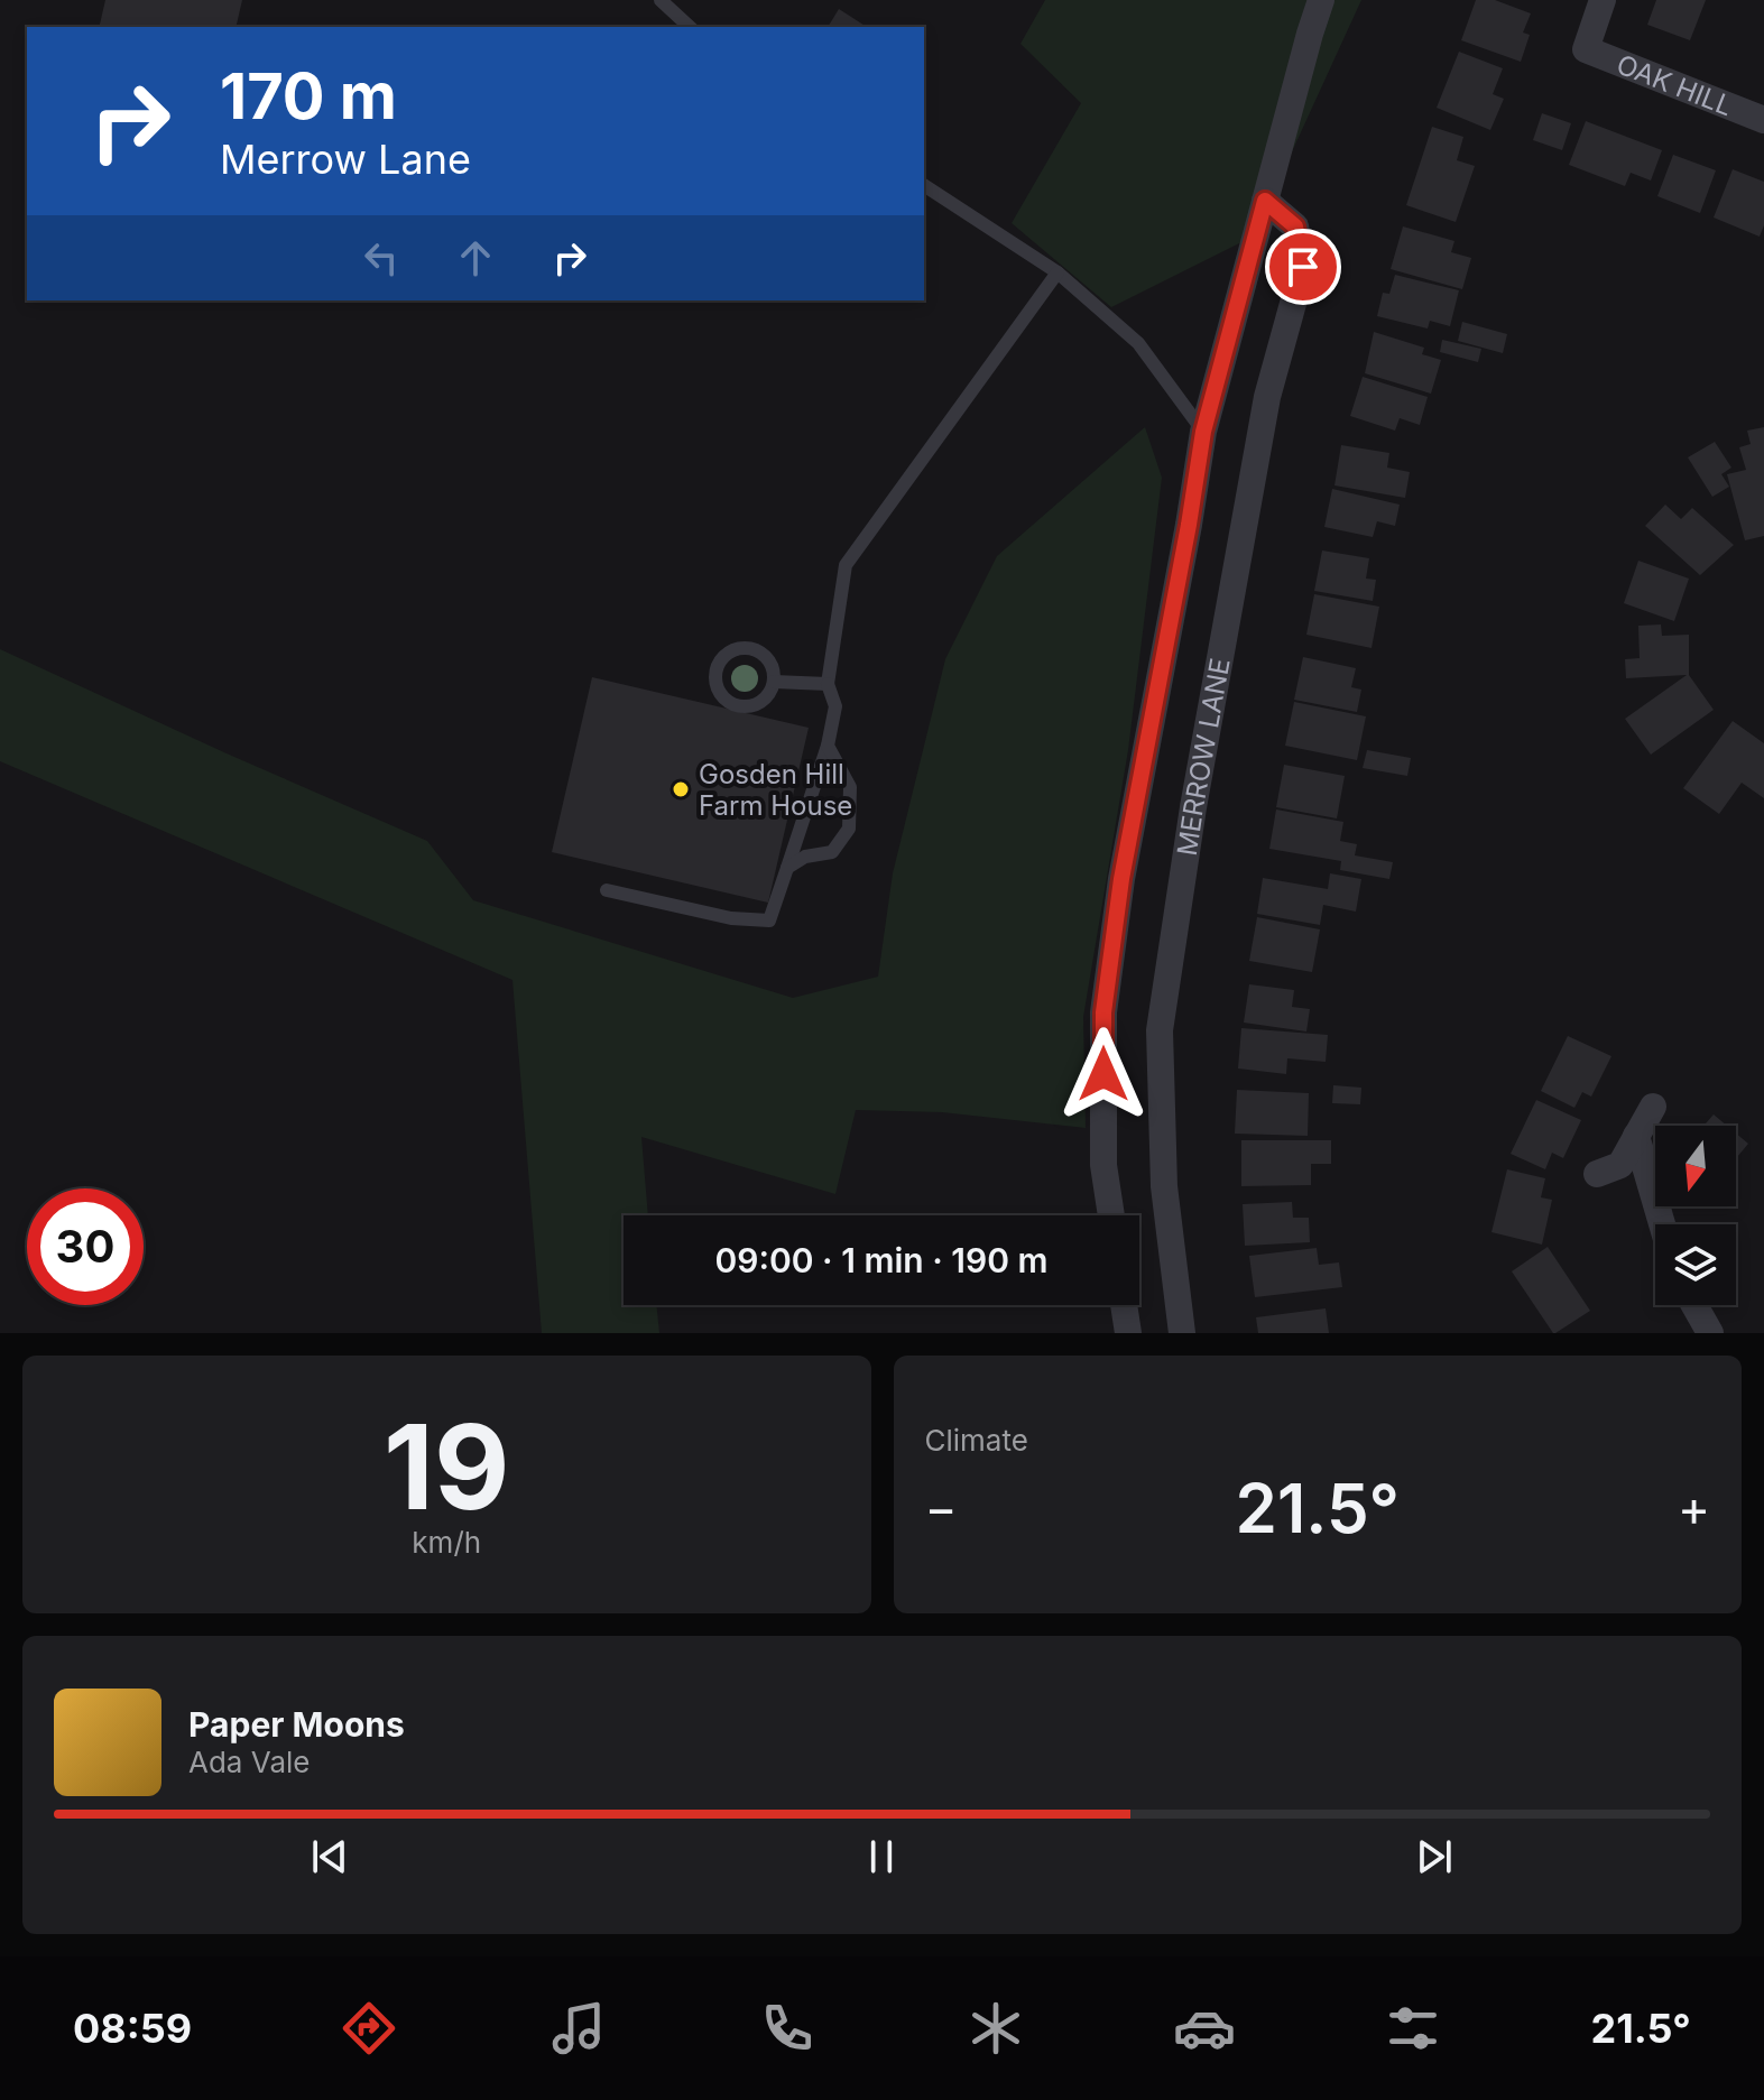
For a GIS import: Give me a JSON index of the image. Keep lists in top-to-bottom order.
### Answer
{
  "streets": {
    "street": ["OAK HILL", "MERROW LANE"]
  },
  "places": ["Gosden Hill Farm House"],
  "north": "bottom",
  "page": {
    "turn": ["170 m", "Merrow Lane"],
    "limit": "30",
    "trip": "09:00 · 1 min · 190 m",
    "tile": [
      ["19", "km/h"],
      "Climate"
    ],
    "heat": ["−", "21.5°", "+"],
    "song": ["Paper Moons", "Ada Vale"],
    "tabs": ["08:59", "21.5°"]
  }
}
